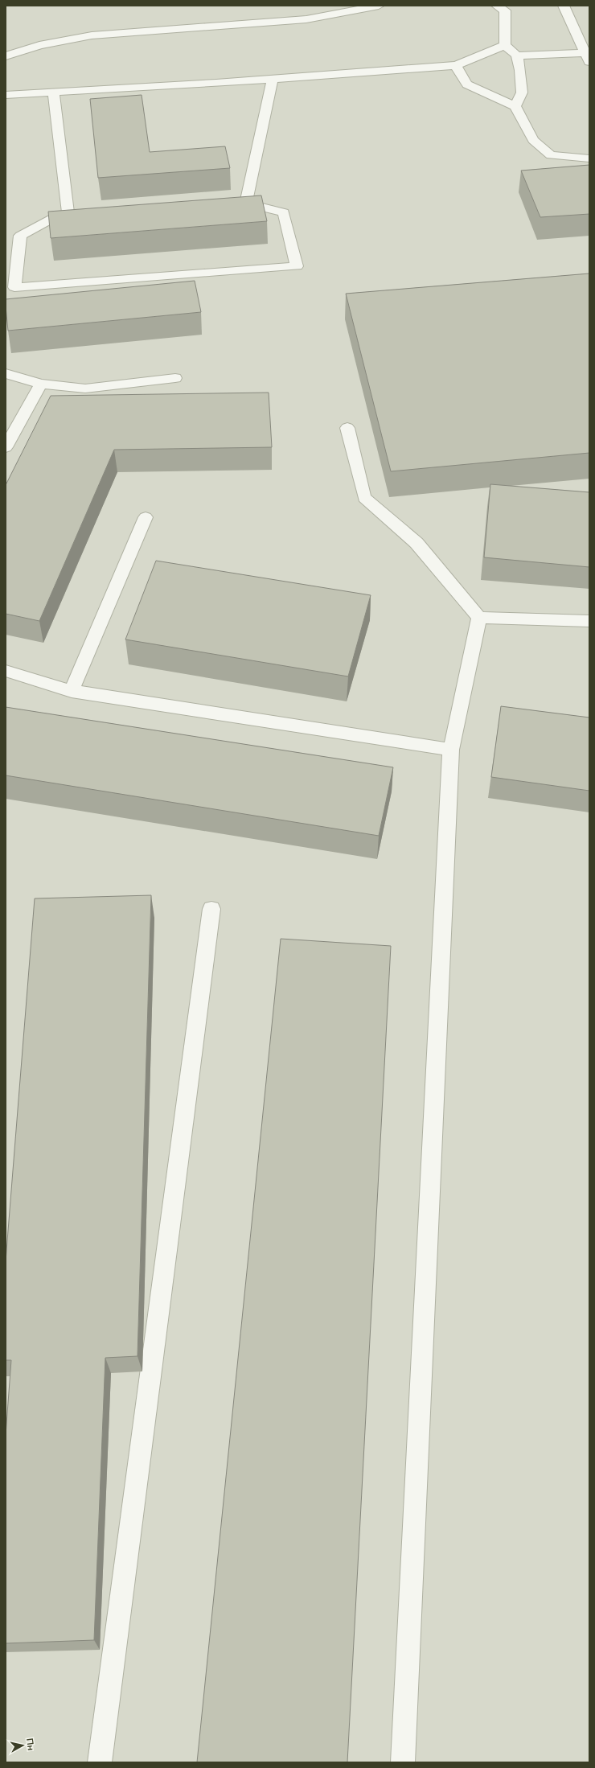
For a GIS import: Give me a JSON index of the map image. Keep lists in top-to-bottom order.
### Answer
{
  "north": "right"
}
